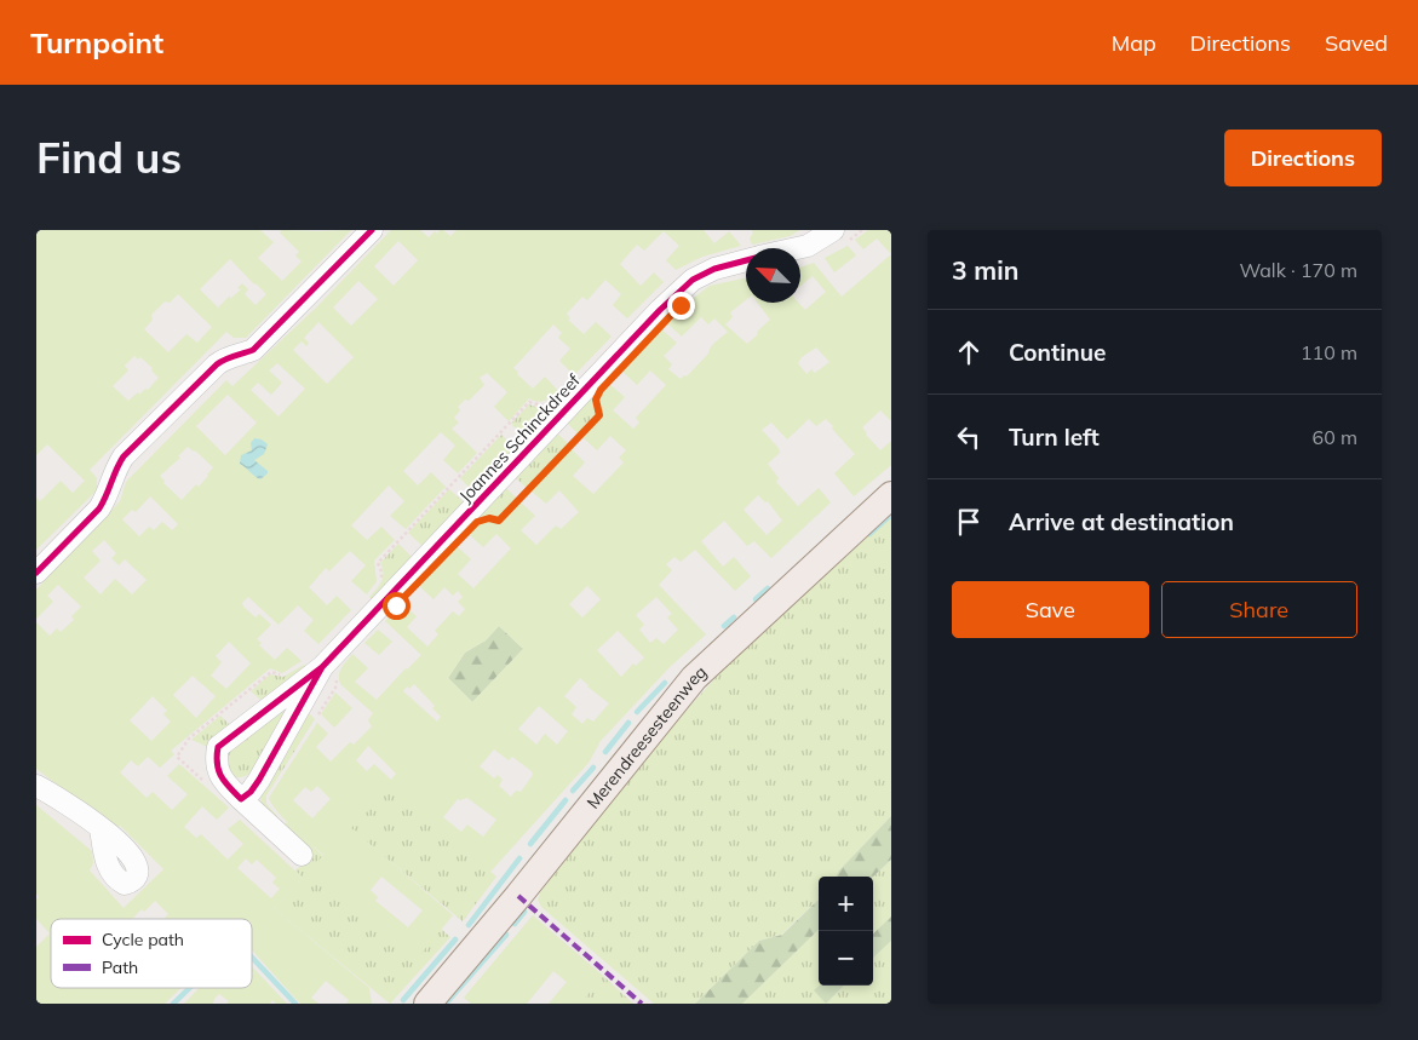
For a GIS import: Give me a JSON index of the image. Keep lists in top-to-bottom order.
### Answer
{
  "streets": {
    "main road": ["Merendreesesteenweg"],
    "street": ["Joannes Schinckdreef"]
  },
  "legend": ["Cycle path", "Path"],
  "north": "top left",
  "page": {
    "header": "Turnpoint",
    "nav": ["Map", "Directions", "Saved"],
    "buttons": [
      "Directions",
      ["Save", "Share"]
    ],
    "title": "Find us",
    "heading": ["3 min", "Walk · 170 m"],
    "list": [
      ["Continue", "110 m"],
      ["Turn left", "60 m"],
      "Arrive at destination"
    ],
    "map_buttons": ["+", "−"]
  }
}
